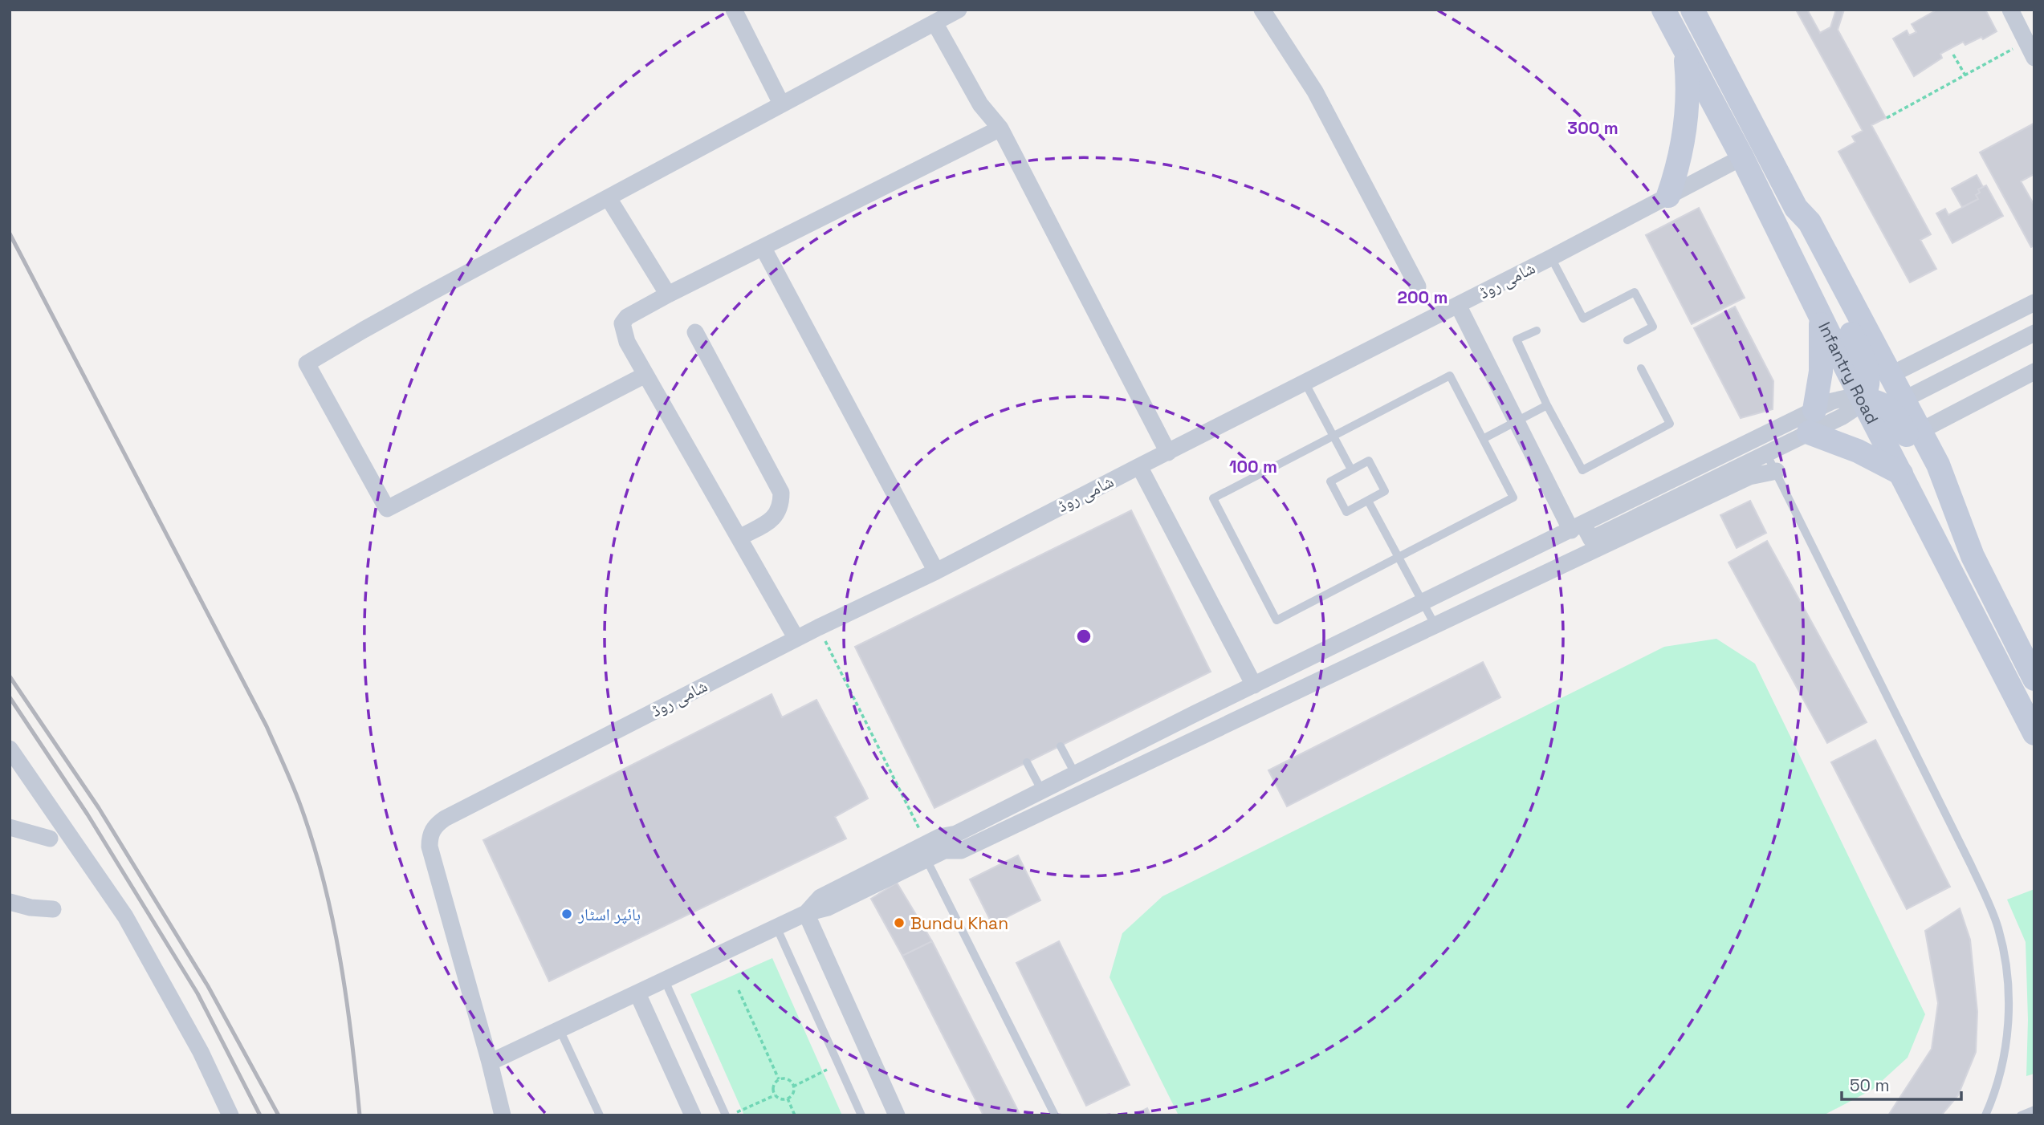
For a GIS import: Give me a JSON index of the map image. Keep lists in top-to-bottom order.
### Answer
{
  "streets": {
    "main road": ["Infantry Road"],
    "street": ["شامی روڈ"]
  },
  "crossings": [
    ["شامی روڈ", "Infantry Road"]
  ],
  "places": ["ہائپر اسٹار", "Bundu Khan"],
  "scale_bar": "50 m",
  "rings": ["300 m", "200 m", "100 m"]
}
